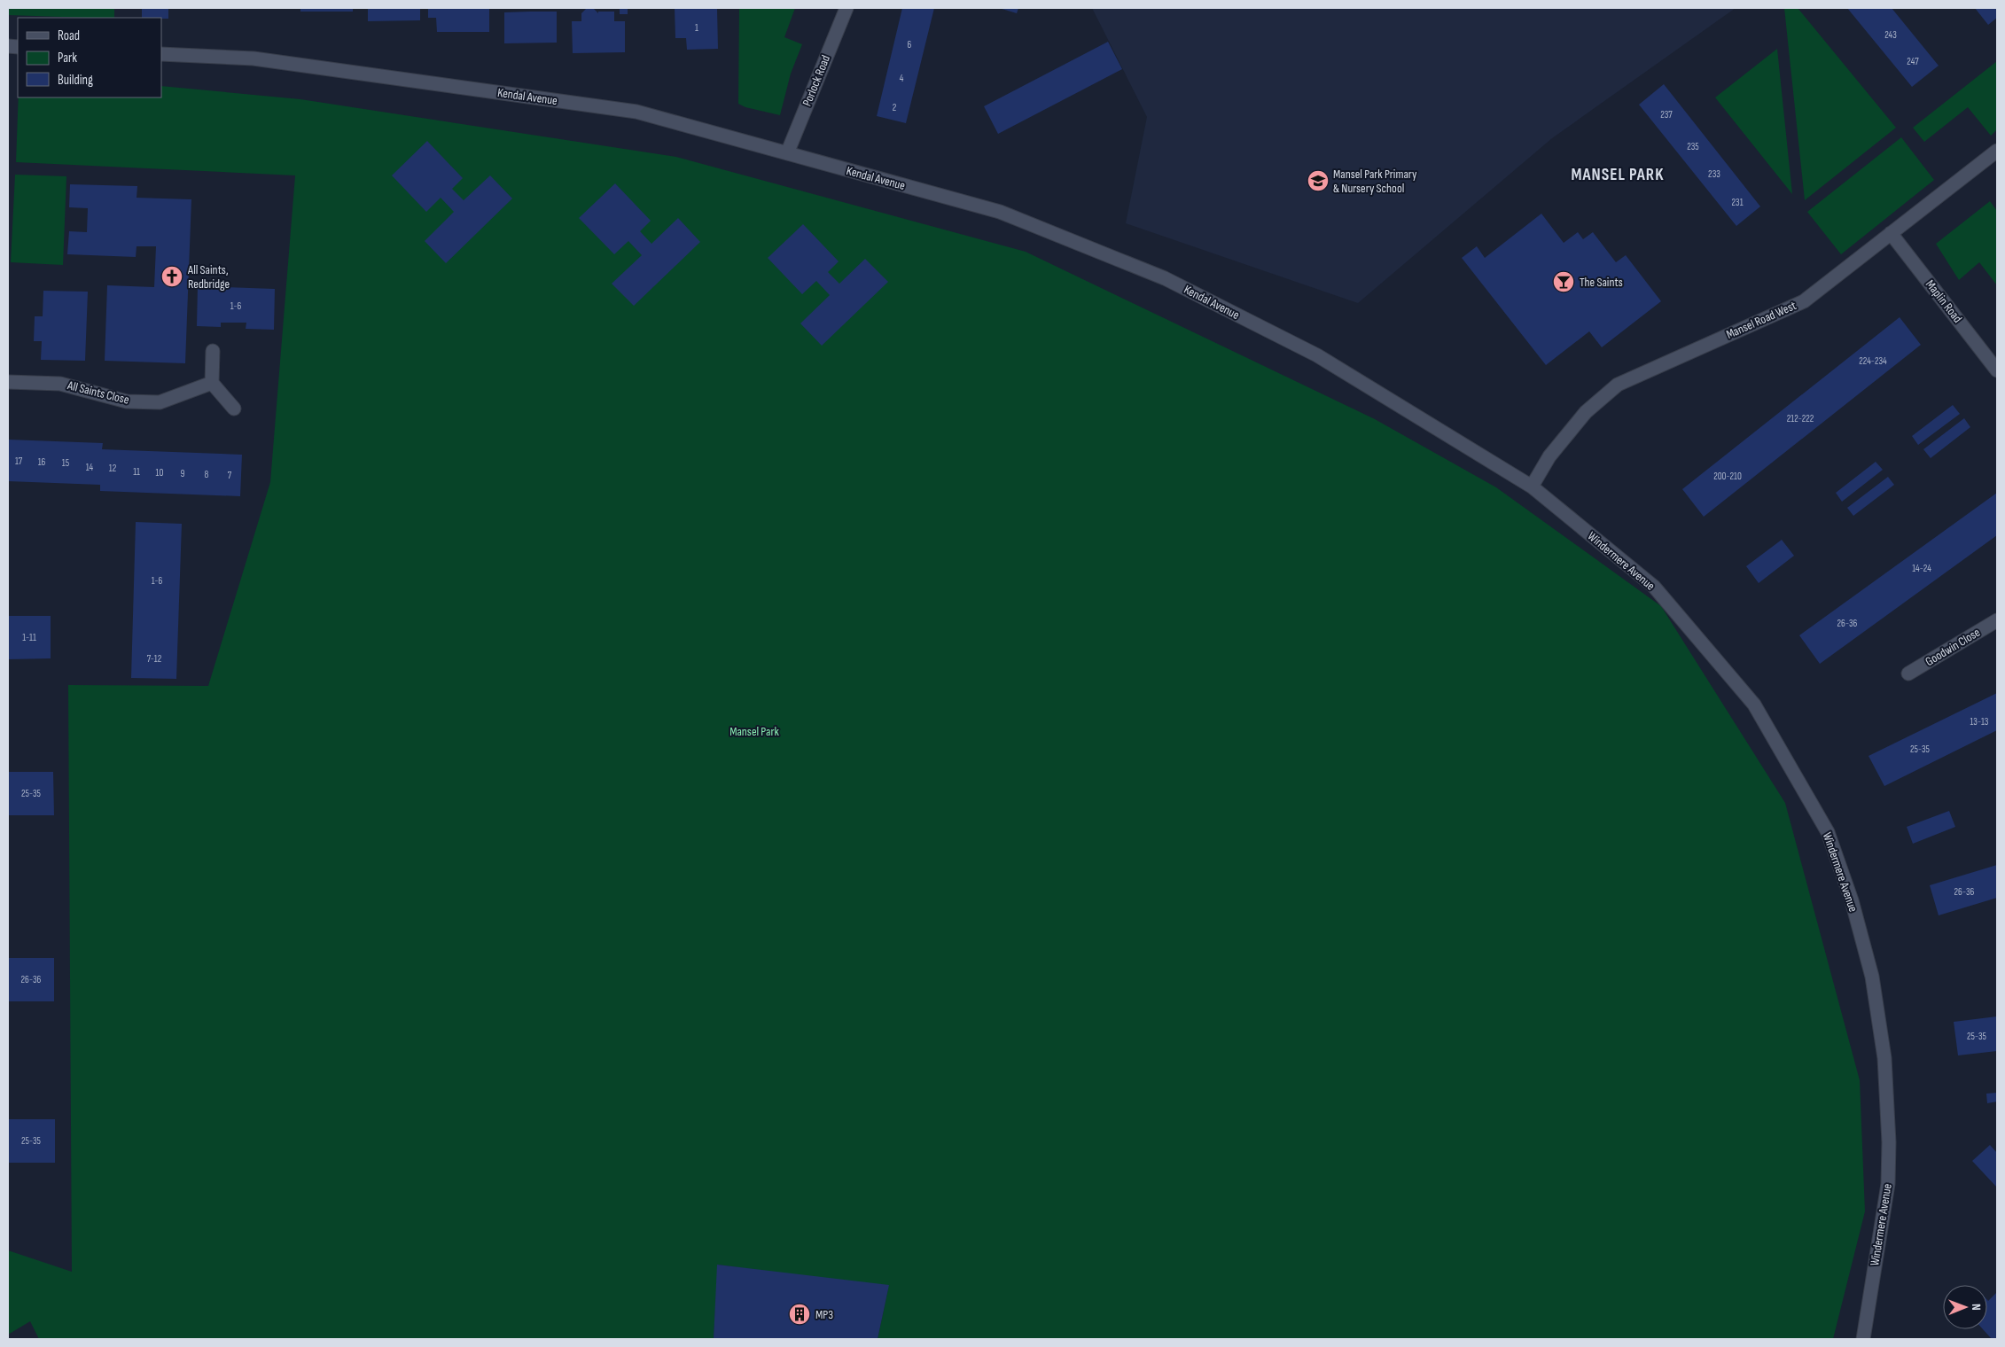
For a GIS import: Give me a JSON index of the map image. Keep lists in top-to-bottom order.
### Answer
{
  "streets": {
    "street": [
      "Porlock Road",
      "Kendal Avenue",
      "Maplin Road",
      "Mansel Road West",
      "All Saints Close",
      "Windermere Avenue",
      "Goodwin Close"
    ]
  },
  "crossings": [
    ["Porlock Road", "Kendal Avenue"],
    ["Kendal Avenue", "Mansel Road West"],
    ["Kendal Avenue", "Windermere Avenue"],
    ["Maplin Road", "Mansel Road West"],
    ["Mansel Road West", "Windermere Avenue"]
  ],
  "districts": ["MANSEL PARK"],
  "parks": ["Mansel Park"],
  "places": {
    "school or university": ["Mansel Park Primary & Nursery School"],
    "church": ["All Saints, Redbridge"],
    "bar": ["The Saints"],
    "building": ["MP3"]
  },
  "house_numbers": [
    "1",
    "243",
    "6",
    "247",
    "4",
    "2",
    "237",
    "235",
    "233",
    "231",
    "1-6",
    "224-234",
    "212-222",
    "17",
    "16",
    "15",
    "14",
    "12",
    "11",
    "10",
    "9",
    "8",
    "7",
    "200-210",
    "14-24",
    "1-6",
    "26-36",
    "1-11",
    "7-12",
    "13-13",
    "25-35",
    "25-35",
    "26-36",
    "26-36",
    "25-35",
    "25-35"
  ],
  "legend": ["Road", "Park", "Building"],
  "north": "right"
}
